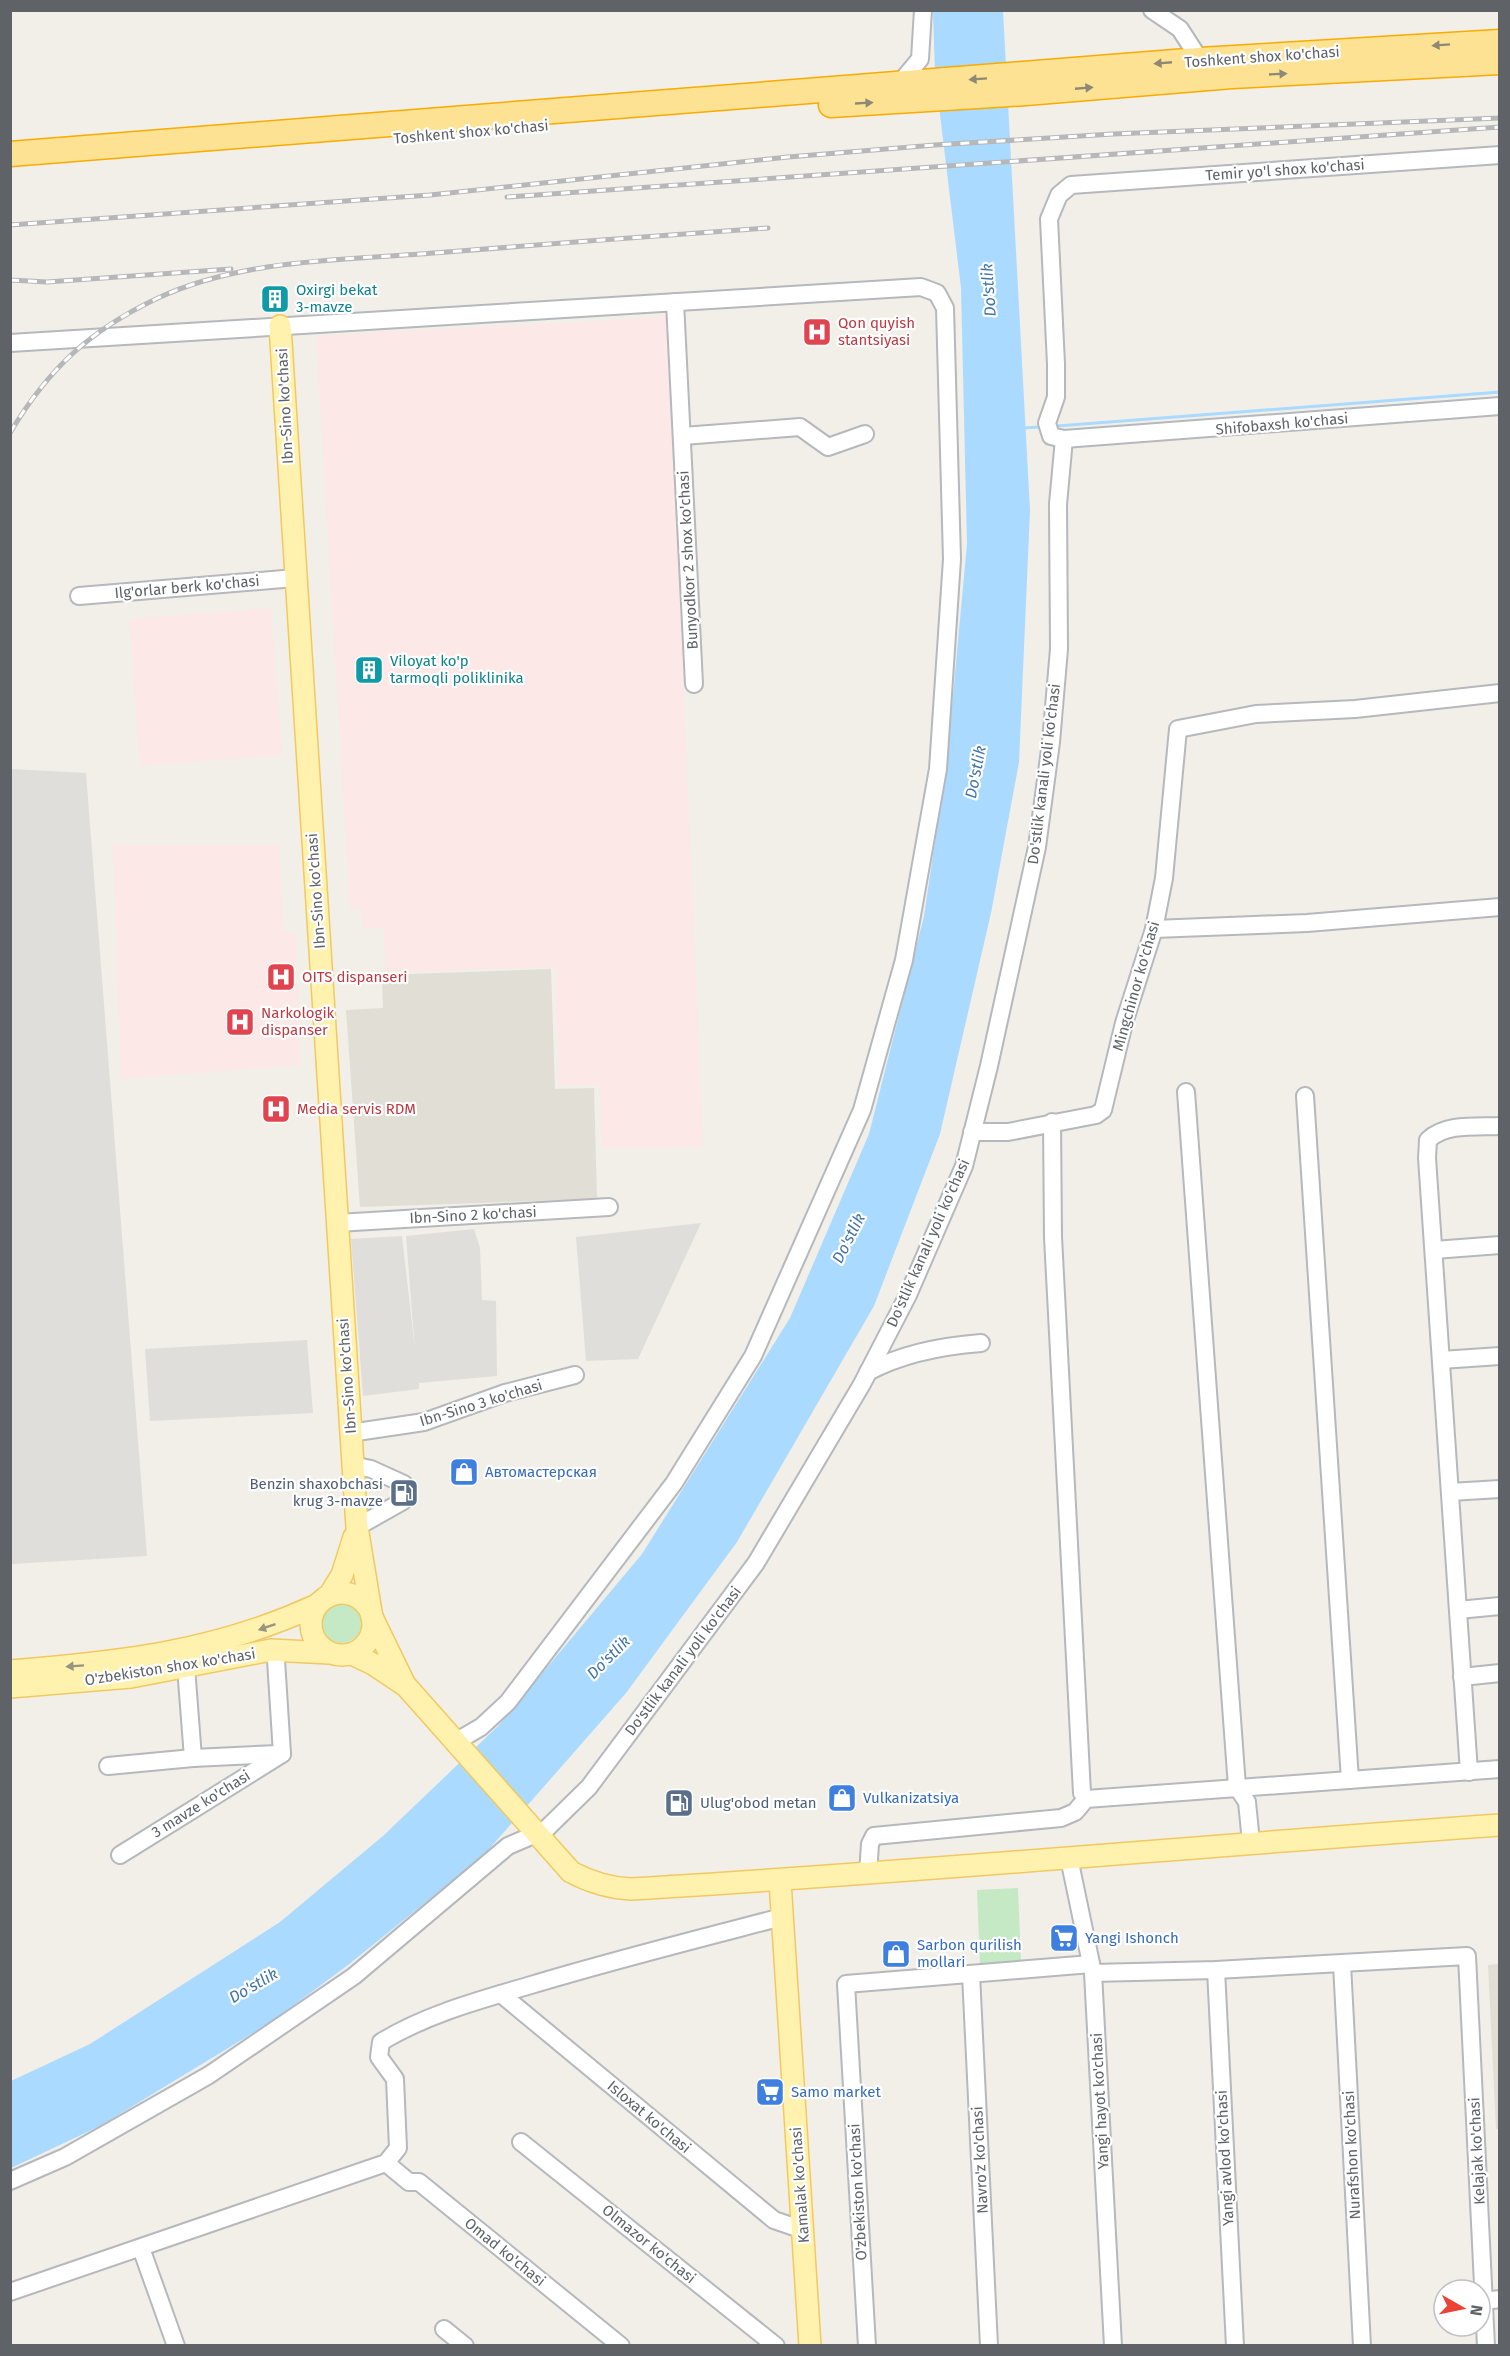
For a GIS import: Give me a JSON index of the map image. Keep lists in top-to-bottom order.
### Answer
{
  "streets": {
    "highway": ["Toshkent shox ko'chasi"],
    "main road": ["Ibn-Sino ko'chasi", "O'zbekiston shox ko'chasi", "Kamalak ko'chasi"],
    "street": [
      "Temir yo'l shox ko'chasi",
      "Shifobaxsh ko'chasi",
      "Bunyodkor 2 shox ko'chasi",
      "Ilg'orlar berk ko'chasi",
      "Do'stlik kanali yoli ko'chasi",
      "Mingchinor ko'chasi",
      "Ibn-Sino 2 ko'chasi",
      "Ibn-Sino 3 ko'chasi",
      "3 mavze ko'chasi",
      "Yangi hayot ko'chasi",
      "Isloxat ko'chasi",
      "Kelajak ko'chasi",
      "Nurafshon ko'chasi",
      "Yangi avlod ko'chasi",
      "Navro'z ko'chasi",
      "O'zbekiston ko'chasi",
      "Olmazor ko'chasi",
      "Omad ko'chasi"
    ]
  },
  "crossings": [
    ["Temir yo'l shox ko'chasi", "Shifobaxsh ko'chasi"],
    ["Temir yo'l shox ko'chasi", "Do'stlik kanali yoli ko'chasi"],
    ["Ibn-Sino ko'chasi", "Ilg'orlar berk ko'chasi"],
    ["Ibn-Sino ko'chasi", "Ibn-Sino 2 ko'chasi"],
    ["Ibn-Sino ko'chasi", "Ibn-Sino 3 ko'chasi"],
    ["Shifobaxsh ko'chasi", "Do'stlik kanali yoli ko'chasi"],
    ["Do'stlik kanali yoli ko'chasi", "Mingchinor ko'chasi"],
    ["Isloxat ko'chasi", "Kamalak ko'chasi"],
    ["Kelajak ko'chasi", "Nurafshon ko'chasi"],
    ["Navro'z ko'chasi", "O'zbekiston ko'chasi"]
  ],
  "water": ["Do'stlik"],
  "places": {
    "building": ["Oxirgi bekat 3-mavze", "Viloyat ko'p tarmoqli poliklinika"],
    "hospital": [
      "Qon quyish stantsiyasi",
      "OITS dispanseri",
      "Narkologik dispanser",
      "Media servis RDM"
    ],
    "shop": ["Автомастерская", "Vulkanizatsiya", "Sarbon qurilish mollari"],
    "fuel station": ["Benzin shaxobchasi krug 3-mavze", "Ulug'obod metan"],
    "supermarket": ["Yangi Ishonch", "Samo market"]
  },
  "north": "right"
}
